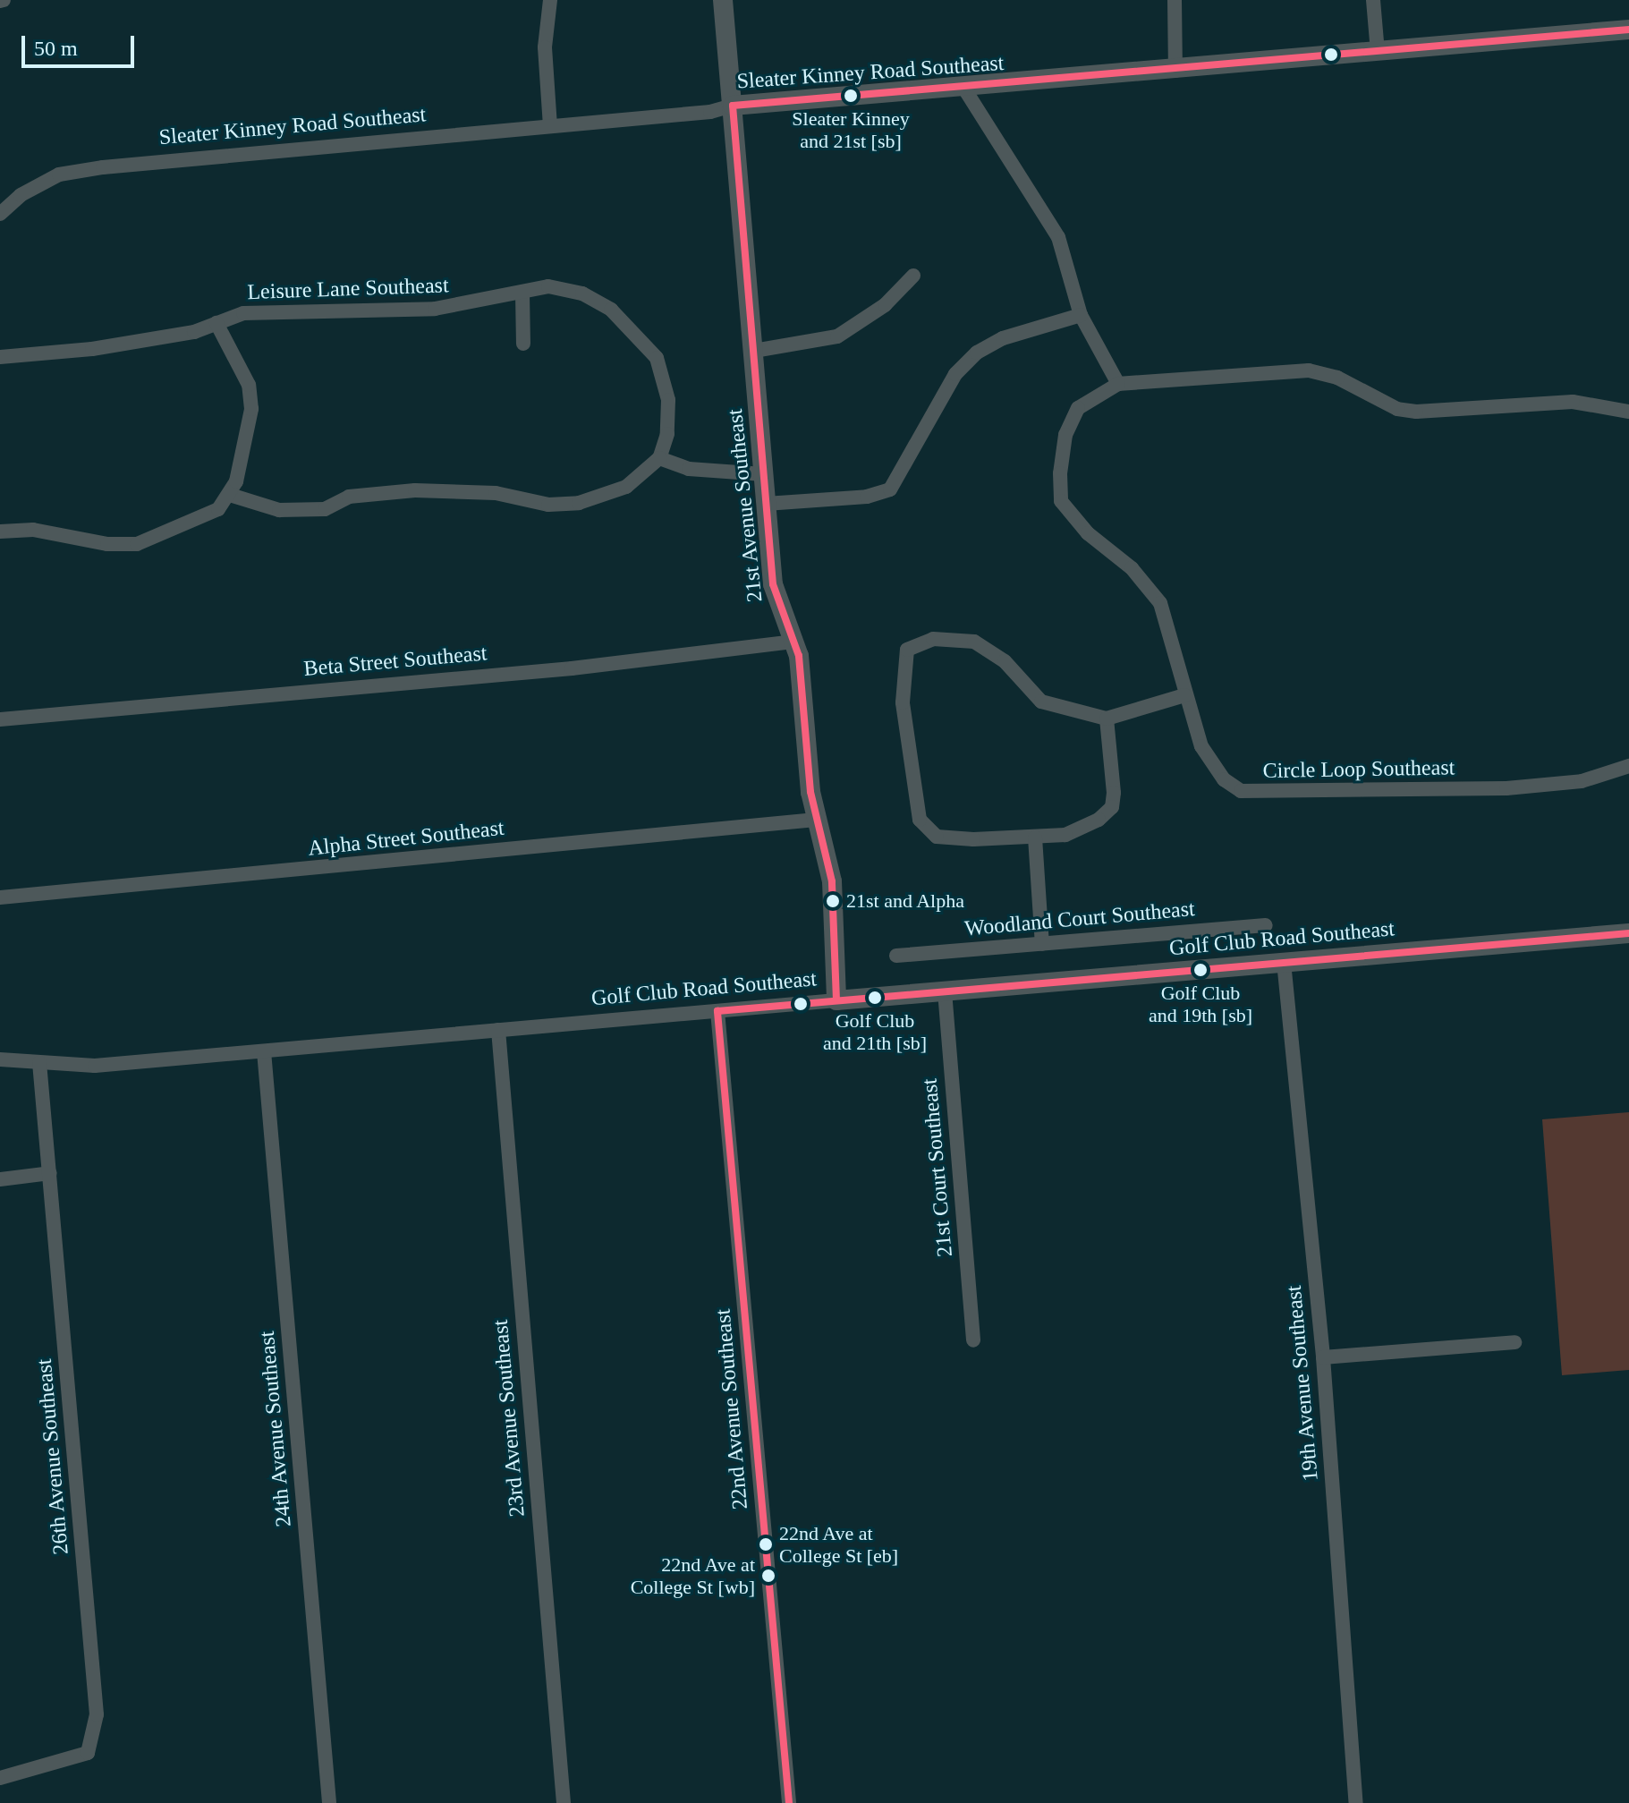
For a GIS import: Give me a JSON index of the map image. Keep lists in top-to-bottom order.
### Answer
{
  "streets": {
    "street": [
      "Sleater Kinney Road Southeast",
      "Leisure Lane Southeast",
      "21st Avenue Southeast",
      "Beta Street Southeast",
      "Circle Loop Southeast",
      "Alpha Street Southeast",
      "Woodland Court Southeast",
      "Golf Club Road Southeast",
      "21st Court Southeast",
      "19th Avenue Southeast",
      "22nd Avenue Southeast",
      "23rd Avenue Southeast",
      "24th Avenue Southeast",
      "26th Avenue Southeast"
    ]
  },
  "crossings": [
    ["Sleater Kinney Road Southeast", "21st Avenue Southeast"],
    ["21st Avenue Southeast", "Beta Street Southeast"],
    ["21st Avenue Southeast", "Alpha Street Southeast"],
    ["21st Avenue Southeast", "Golf Club Road Southeast"],
    ["Golf Club Road Southeast", "21st Court Southeast"],
    ["Golf Club Road Southeast", "19th Avenue Southeast"],
    ["Golf Club Road Southeast", "22nd Avenue Southeast"],
    ["Golf Club Road Southeast", "23rd Avenue Southeast"],
    ["Golf Club Road Southeast", "24th Avenue Southeast"],
    ["Golf Club Road Southeast", "26th Avenue Southeast"]
  ],
  "places": [
    "Sleater Kinney and 21st [sb]",
    "21st and Alpha",
    "Golf Club and 19th [sb]",
    "Golf Club and 21th [sb]",
    "22nd Ave at College St [eb]",
    "22nd Ave at College St [wb]"
  ],
  "scale_bar": "50 m"
}
